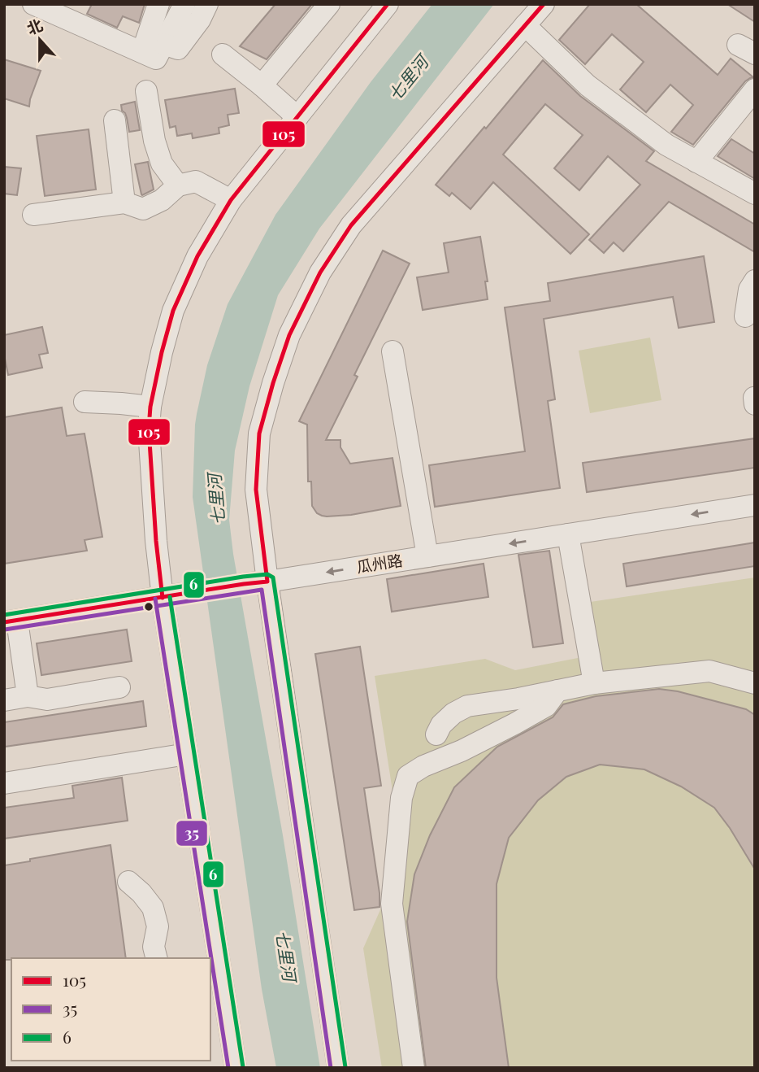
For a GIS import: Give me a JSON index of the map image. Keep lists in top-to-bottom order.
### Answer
{
  "streets": {
    "street": ["瓜州路"]
  },
  "water": ["七里河"],
  "lines": ["transit line 105", "transit line 6", "transit line 35"],
  "legend": ["105", "35", "6"],
  "north": "top"
}
